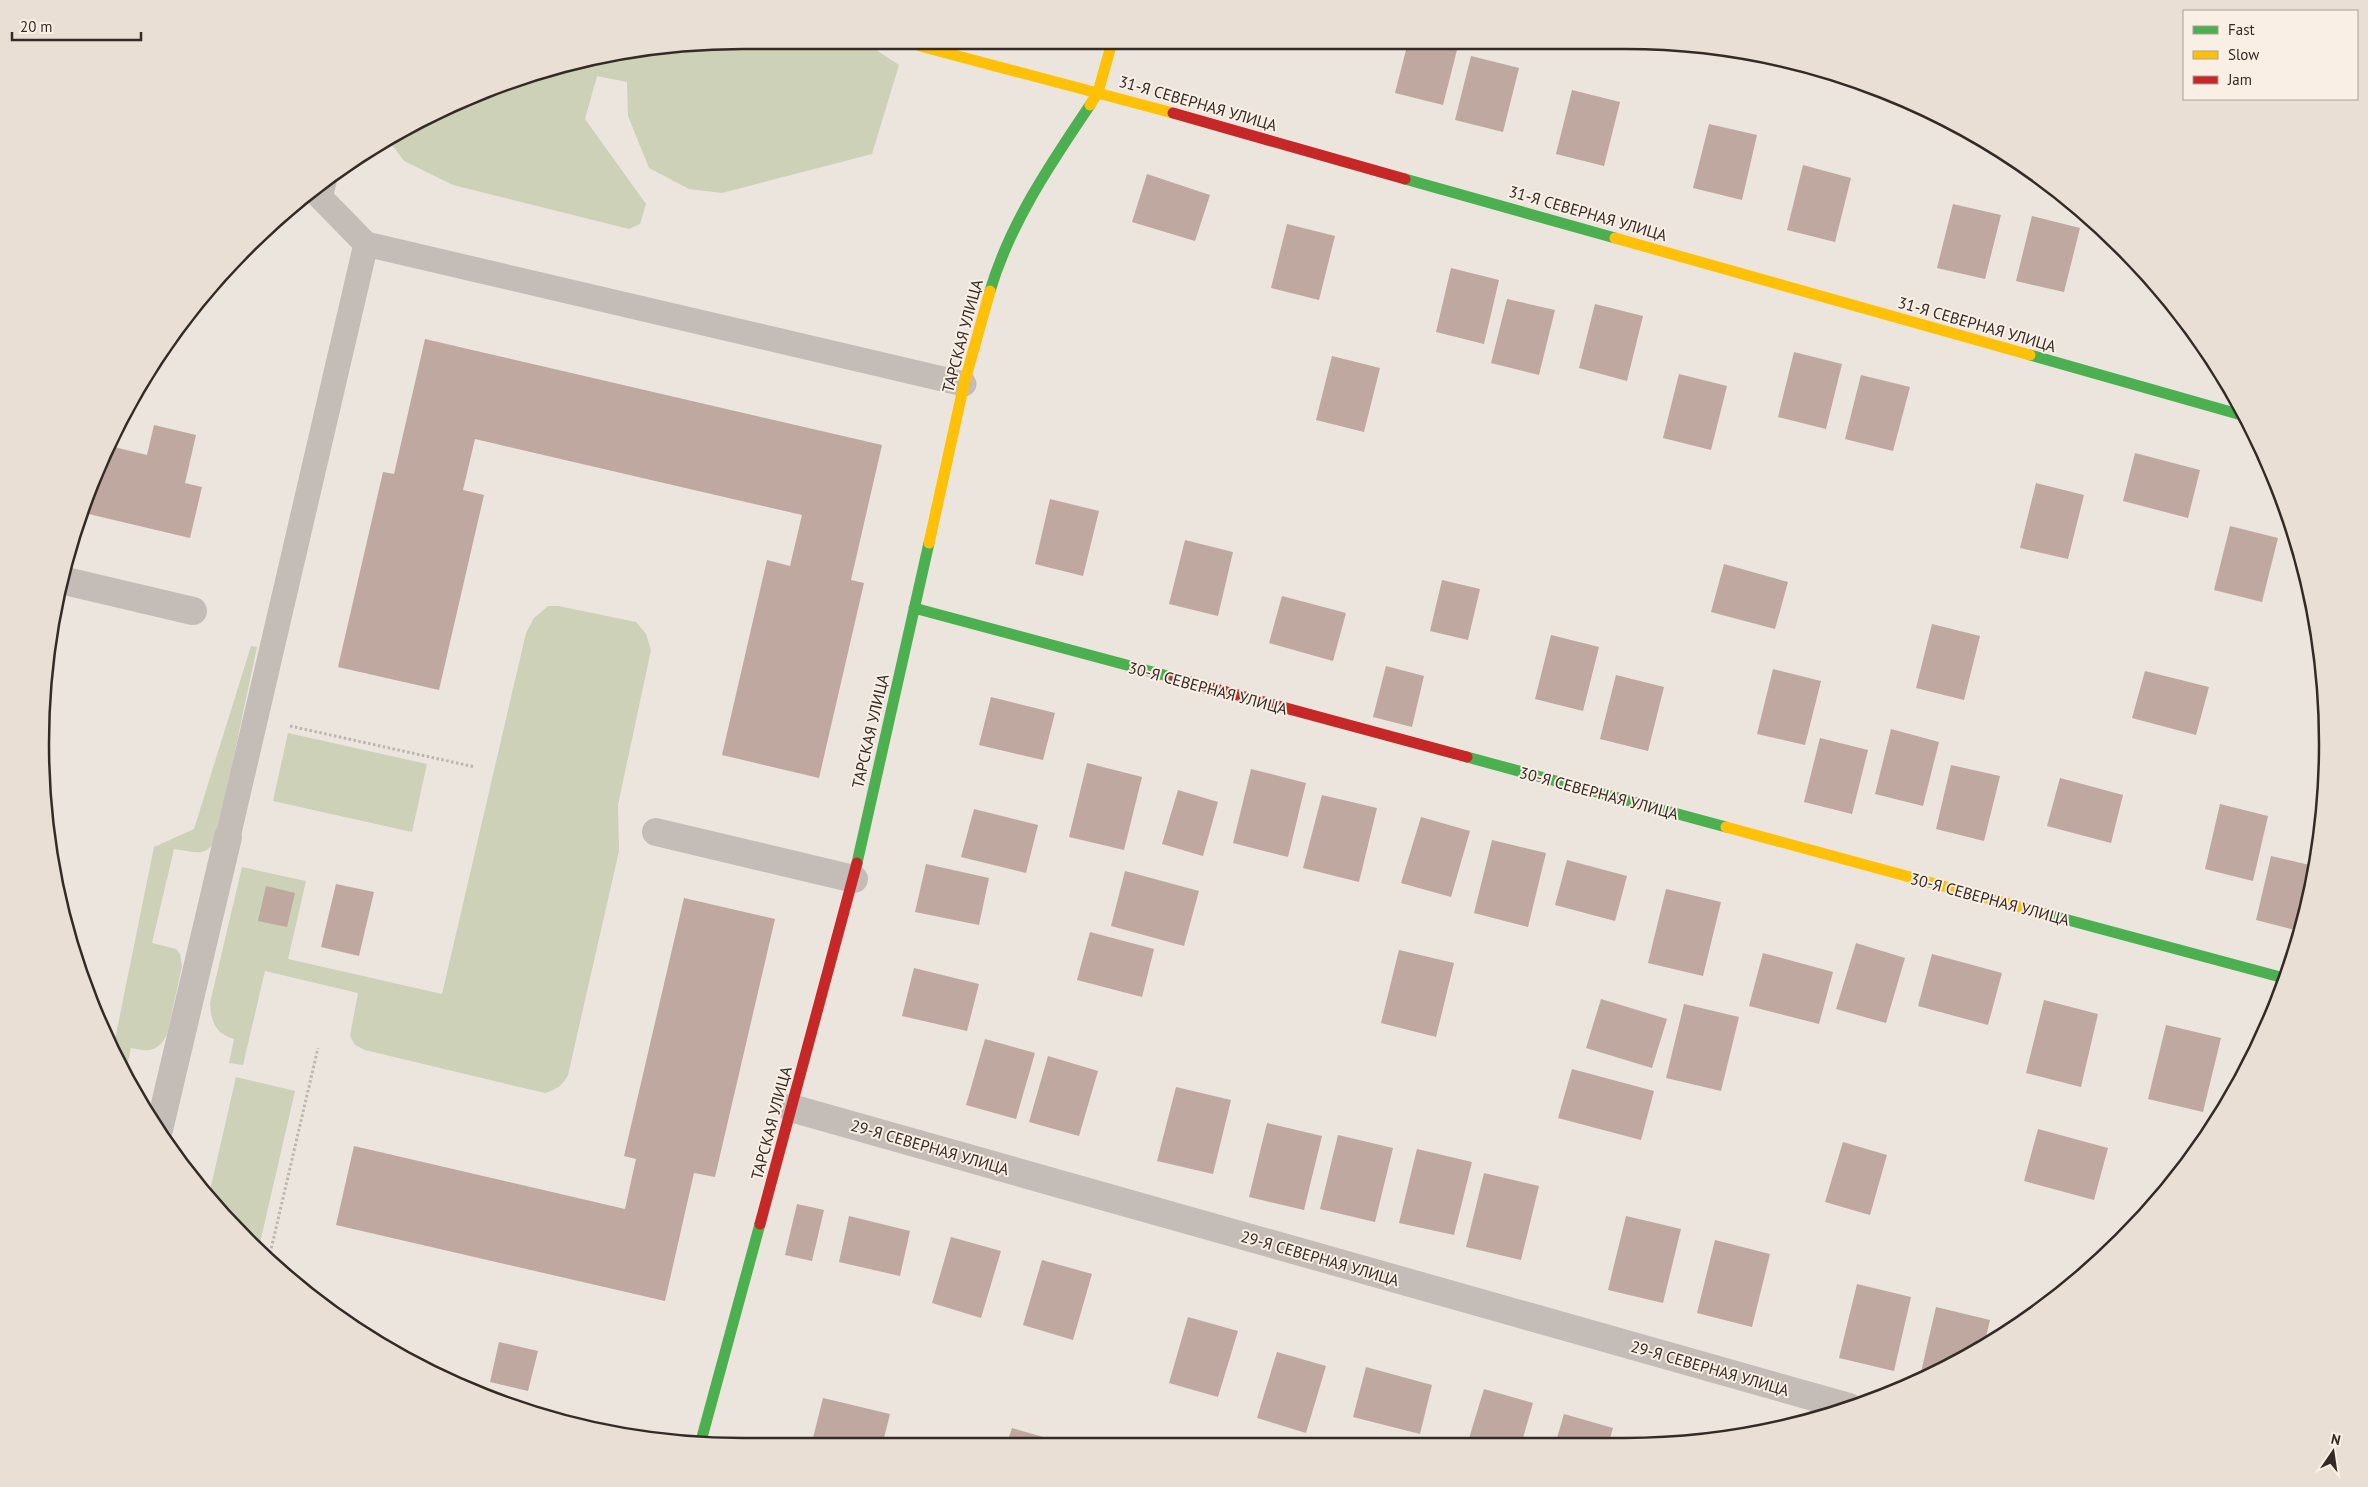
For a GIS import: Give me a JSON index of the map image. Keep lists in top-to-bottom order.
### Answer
{
  "streets": {
    "street": [
      "31-Я СЕВЕРНАЯ УЛИЦА",
      "ТАРСКАЯ УЛИЦА",
      "30-Я СЕВЕРНАЯ УЛИЦА",
      "29-Я СЕВЕРНАЯ УЛИЦА"
    ]
  },
  "crossings": [
    ["31-Я СЕВЕРНАЯ УЛИЦА", "ТАРСКАЯ УЛИЦА"],
    ["ТАРСКАЯ УЛИЦА", "30-Я СЕВЕРНАЯ УЛИЦА"],
    ["ТАРСКАЯ УЛИЦА", "29-Я СЕВЕРНАЯ УЛИЦА"]
  ],
  "legend": ["Fast", "Slow", "Jam"],
  "scale_bar": "20 m",
  "north": "top"
}
